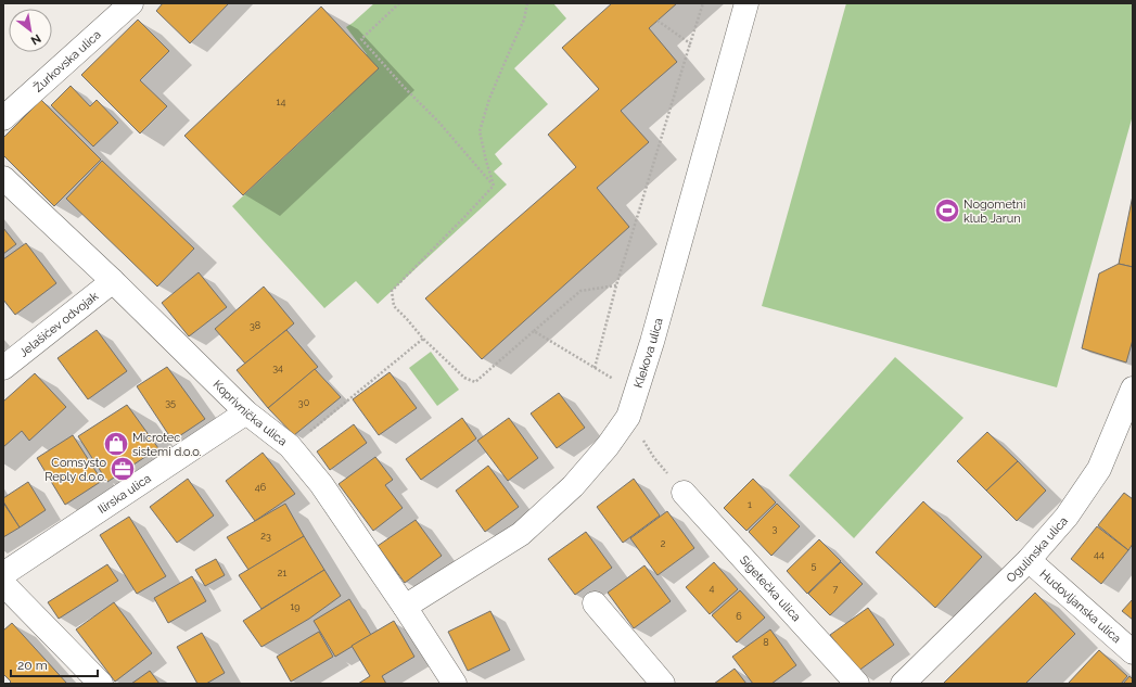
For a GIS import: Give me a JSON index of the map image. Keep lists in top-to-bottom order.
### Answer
{
  "streets": {
    "street": [
      "Žurkovska ulica",
      "Jelašićev odvojak",
      "Klekova ulica",
      "Koprivnička ulica",
      "Ilirska ulica",
      "Ogulinska ulica",
      "Sigetečka ulica",
      "Hudovljanska ulica"
    ]
  },
  "crossings": [
    ["Jelašićev odvojak", "Koprivnička ulica"],
    ["Klekova ulica", "Koprivnička ulica"],
    ["Koprivnička ulica", "Ilirska ulica"],
    ["Ogulinska ulica", "Hudovljanska ulica"]
  ],
  "places": {
    "sports": ["Nogometni klub Jarun"],
    "shop": ["Microtec sistemi d.o.o."],
    "office": ["Comsysto Reply d.o.o."]
  },
  "house_numbers": [
    "14",
    "38",
    "34",
    "35",
    "30",
    "46",
    "1",
    "3",
    "23",
    "2",
    "44",
    "5",
    "21",
    "4",
    "7",
    "19",
    "6",
    "8"
  ],
  "scale_bar": "20 m",
  "north": "bottom right"
}
